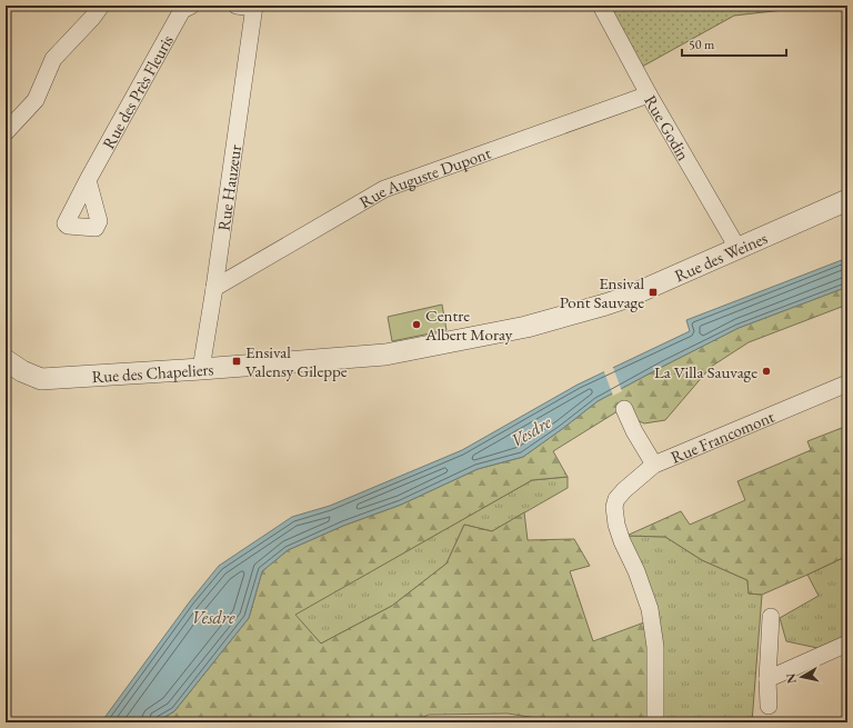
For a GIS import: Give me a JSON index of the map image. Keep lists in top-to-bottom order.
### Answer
{
  "streets": {
    "street": [
      "Rue des Près Fleuris",
      "Rue Godin",
      "Rue Auguste Dupont",
      "Rue Hauzeur",
      "Rue des Weines",
      "Rue des Chapeliers",
      "Rue Francomont"
    ]
  },
  "crossings": [
    ["Rue Godin", "Rue Auguste Dupont"],
    ["Rue Godin", "Rue des Weines"],
    ["Rue Auguste Dupont", "Rue Hauzeur"],
    ["Rue Hauzeur", "Rue des Chapeliers"],
    ["Rue des Weines", "Rue des Chapeliers"]
  ],
  "water": ["Vesdre"],
  "places": {
    "transit": ["Ensival Pont Sauvage", "Ensival Valensy Gileppe"],
    "other": ["Centre Albert Moray", "La Villa Sauvage"]
  },
  "scale_bar": "50 m",
  "north": "left"
}
